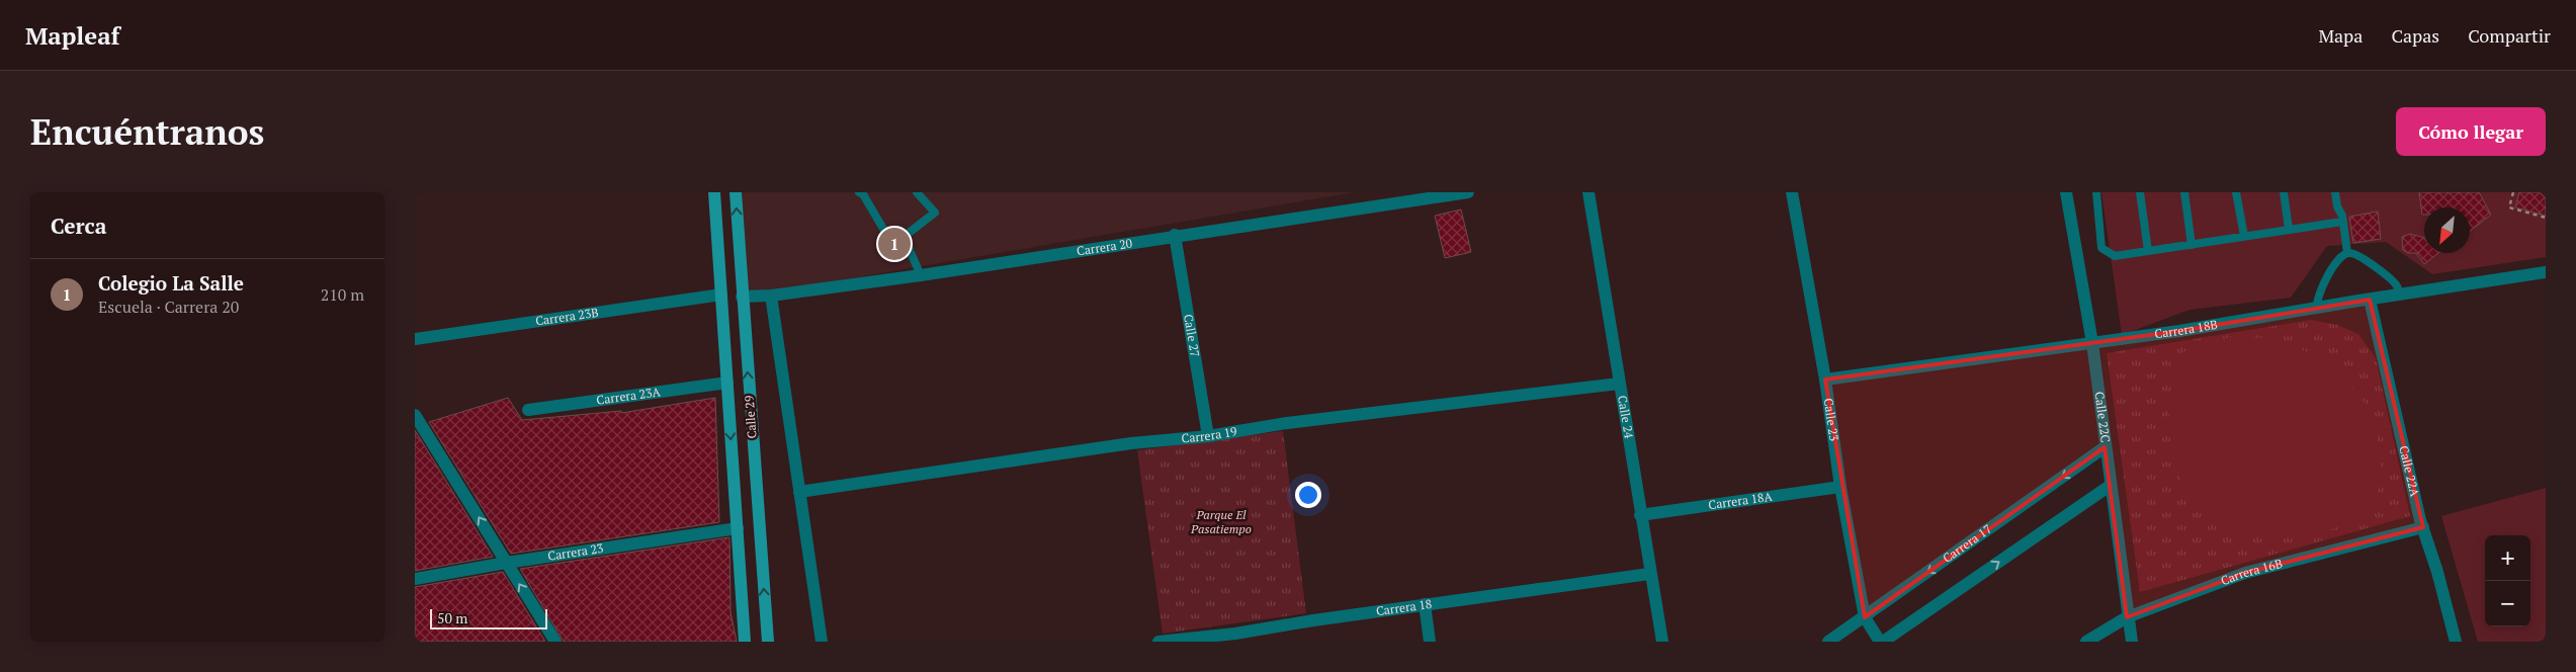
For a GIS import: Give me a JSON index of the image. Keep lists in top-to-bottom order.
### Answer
{
  "streets": {
    "main road": ["Calle 29"],
    "street": [
      "Carrera 20",
      "Carrera 23B",
      "Carrera 18B",
      "Calle 27",
      "Carrera 23A",
      "Calle 24",
      "Calle 22C",
      "Calle 23",
      "Carrera 19",
      "Calle 22A",
      "Carrera 18A",
      "Carrera 17",
      "Carrera 23",
      "Carrera 16B",
      "Carrera 18"
    ]
  },
  "crossings": [
    ["Carrera 20", "Calle 27"],
    ["Carrera 20", "Calle 29"],
    ["Carrera 23B", "Calle 29"],
    ["Carrera 18B", "Calle 22C"],
    ["Carrera 18B", "Calle 23"],
    ["Carrera 18B", "Calle 22A"],
    ["Calle 27", "Carrera 19"],
    ["Carrera 23A", "Calle 29"],
    ["Calle 29", "Carrera 23"],
    ["Calle 24", "Carrera 19"],
    ["Calle 24", "Carrera 18A"],
    ["Calle 24", "Carrera 18"],
    ["Calle 22C", "Carrera 17"],
    ["Calle 22C", "Carrera 16B"],
    ["Calle 23", "Carrera 18A"],
    ["Calle 23", "Carrera 17"],
    ["Calle 22A", "Carrera 16B"]
  ],
  "parks": ["Parque El Pasatiempo"],
  "scale_bar": "50 m",
  "north": "bottom left",
  "page": {
    "header": "Mapleaf",
    "nav": ["Mapa", "Capas", "Compartir"],
    "buttons": "Cómo llegar",
    "title": "Encuéntranos",
    "heading": "Cerca",
    "pins": "1",
    "list": [
      {
        "mark": "1",
        "name": "Colegio La Salle",
        "note": "Escuela · Carrera 20",
        "value": "210 m"
      }
    ],
    "map_buttons": ["+", "−"],
    "scale": "50 m"
  }
}
